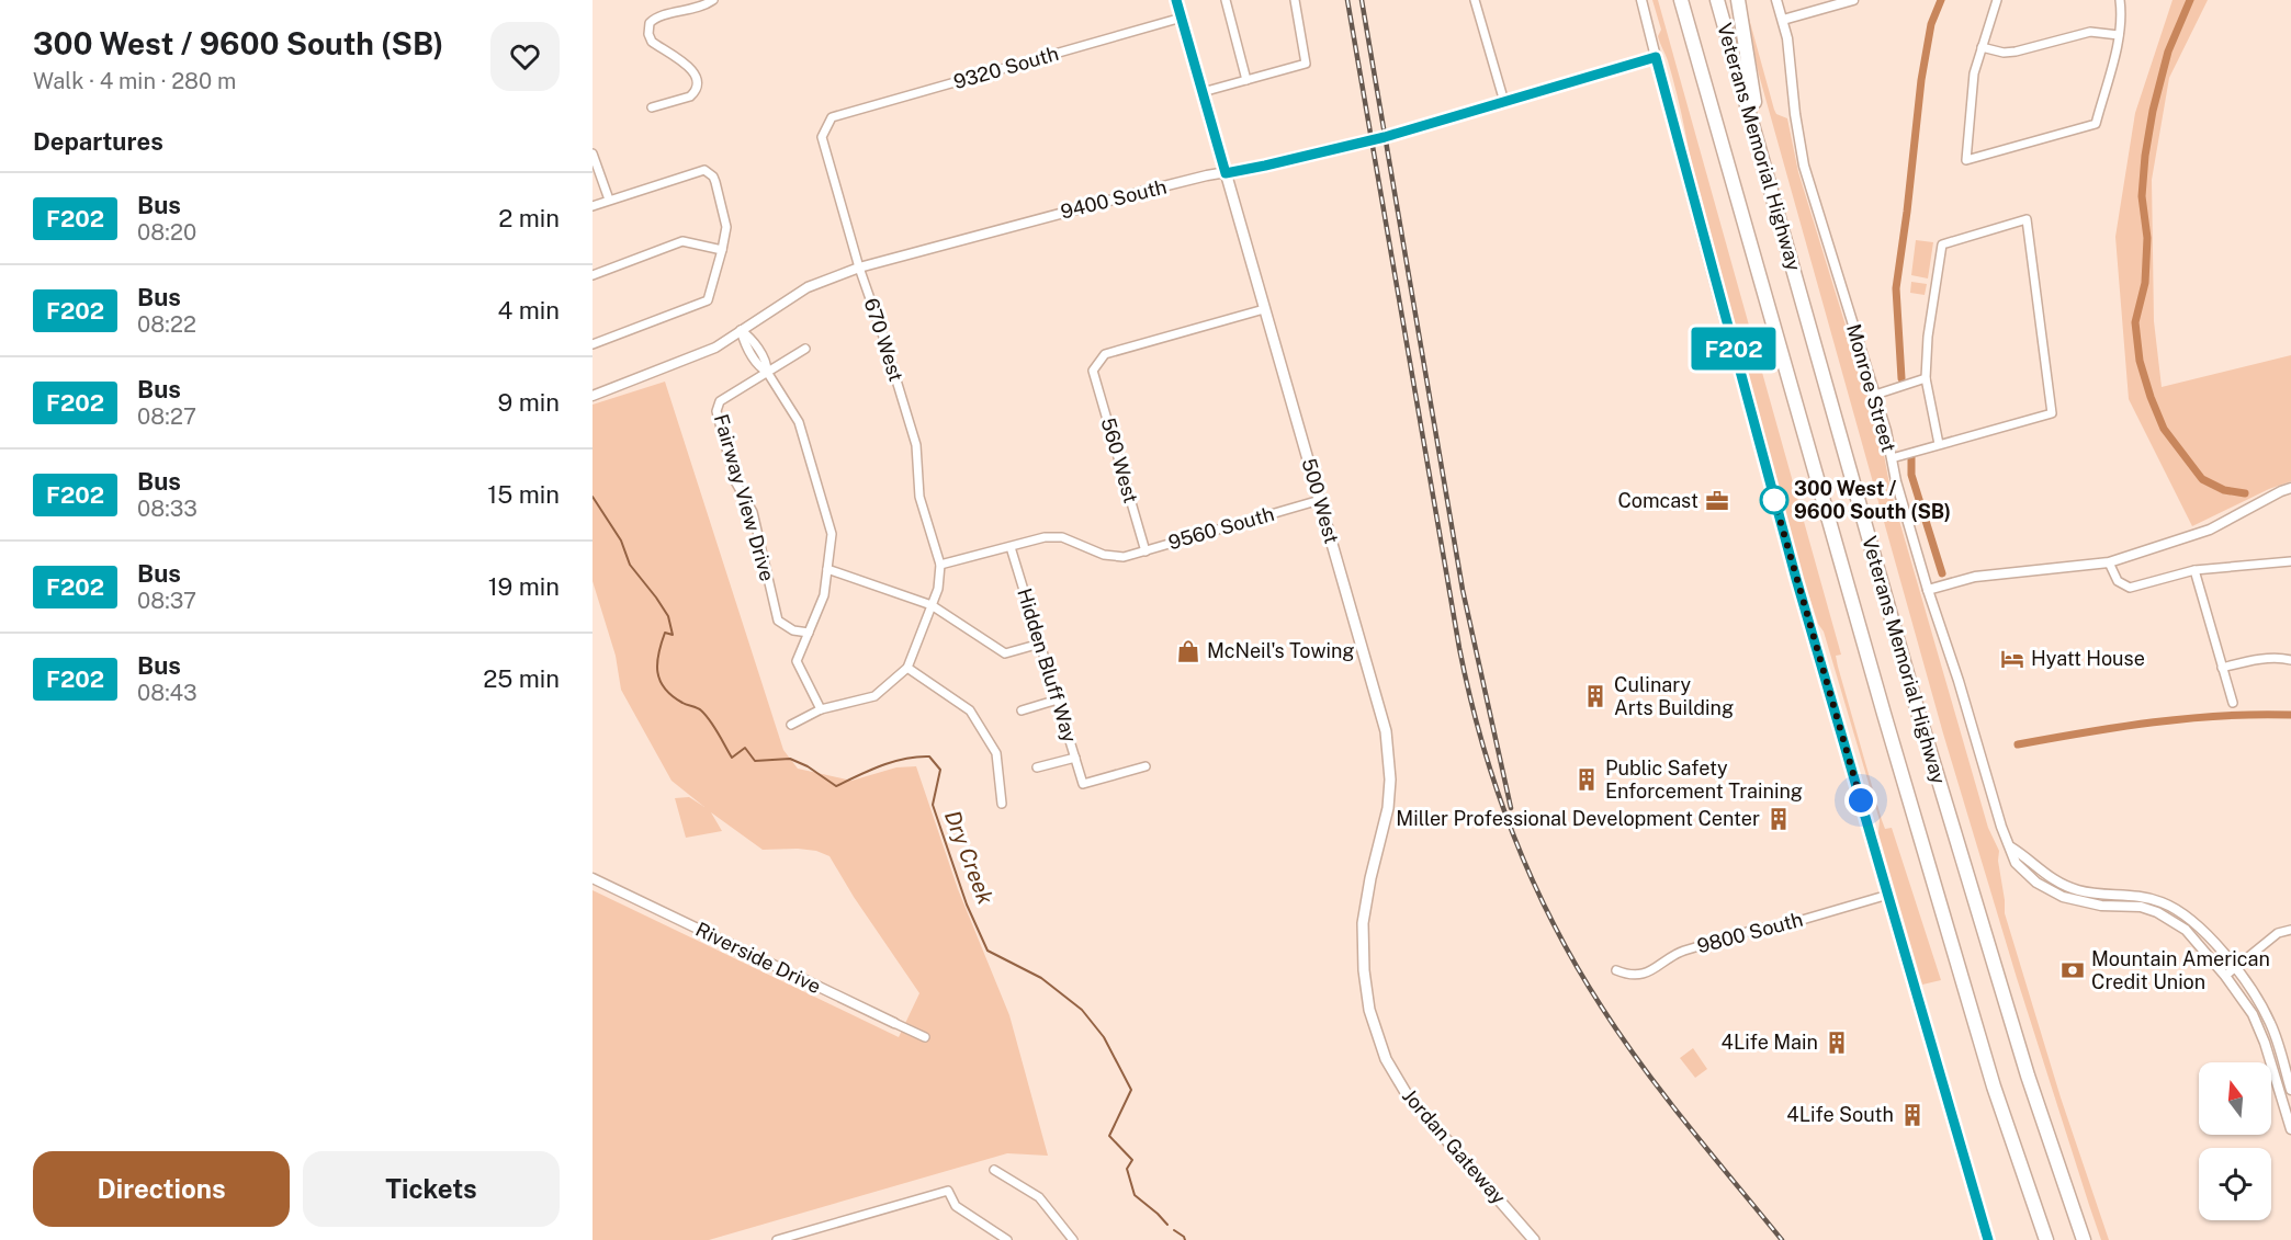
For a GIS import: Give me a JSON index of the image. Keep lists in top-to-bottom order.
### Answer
{
  "streets": {
    "highway": ["Veterans Memorial Highway"],
    "main road": ["500 West", "Jordan Gateway"],
    "street": [
      "9320 South",
      "9400 South",
      "670 West",
      "Monroe Street",
      "560 West",
      "Fairway View Drive",
      "9560 South",
      "Hidden Bluff Way",
      "9800 South",
      "Riverside Drive"
    ]
  },
  "crossings": [
    ["9320 South", "670 West"],
    ["9320 South", "500 West"],
    ["9400 South", "670 West"],
    ["9400 South", "500 West"],
    ["560 West", "500 West"],
    ["560 West", "9560 South"],
    ["500 West", "9560 South"],
    ["500 West", "Jordan Gateway"],
    ["9560 South", "Hidden Bluff Way"]
  ],
  "water": ["Dry Creek"],
  "places": {
    "other": ["300 West / 9600 South (SB)"],
    "office": ["Comcast"],
    "shop": ["McNeil's Towing"],
    "hotel": ["Hyatt House"],
    "building": [
      "Culinary Arts Building",
      "Public Safety Enforcement Training",
      "Miller Professional Development Center",
      "4Life Main",
      "4Life South"
    ],
    "bank": ["Mountain American Credit Union"]
  },
  "lines": ["bus line F202"],
  "north": "top",
  "page": {
    "heading": [
      ["300 West / 9600 South (SB)", "Walk · 4 min · 280 m"],
      "Departures"
    ],
    "on_map": "F202",
    "list": [
      {
        "mark": "F202",
        "name": "Bus",
        "note": "08:20",
        "value": "2 min"
      },
      {
        "mark": "F202",
        "name": "Bus",
        "note": "08:22",
        "value": "4 min"
      },
      {
        "mark": "F202",
        "name": "Bus",
        "note": "08:27",
        "value": "9 min"
      },
      {
        "mark": "F202",
        "name": "Bus",
        "note": "08:33",
        "value": "15 min"
      },
      {
        "mark": "F202",
        "name": "Bus",
        "note": "08:37",
        "value": "19 min"
      },
      {
        "mark": "F202",
        "name": "Bus",
        "note": "08:43",
        "value": "25 min"
      }
    ],
    "buttons": ["Directions", "Tickets"]
  }
}
